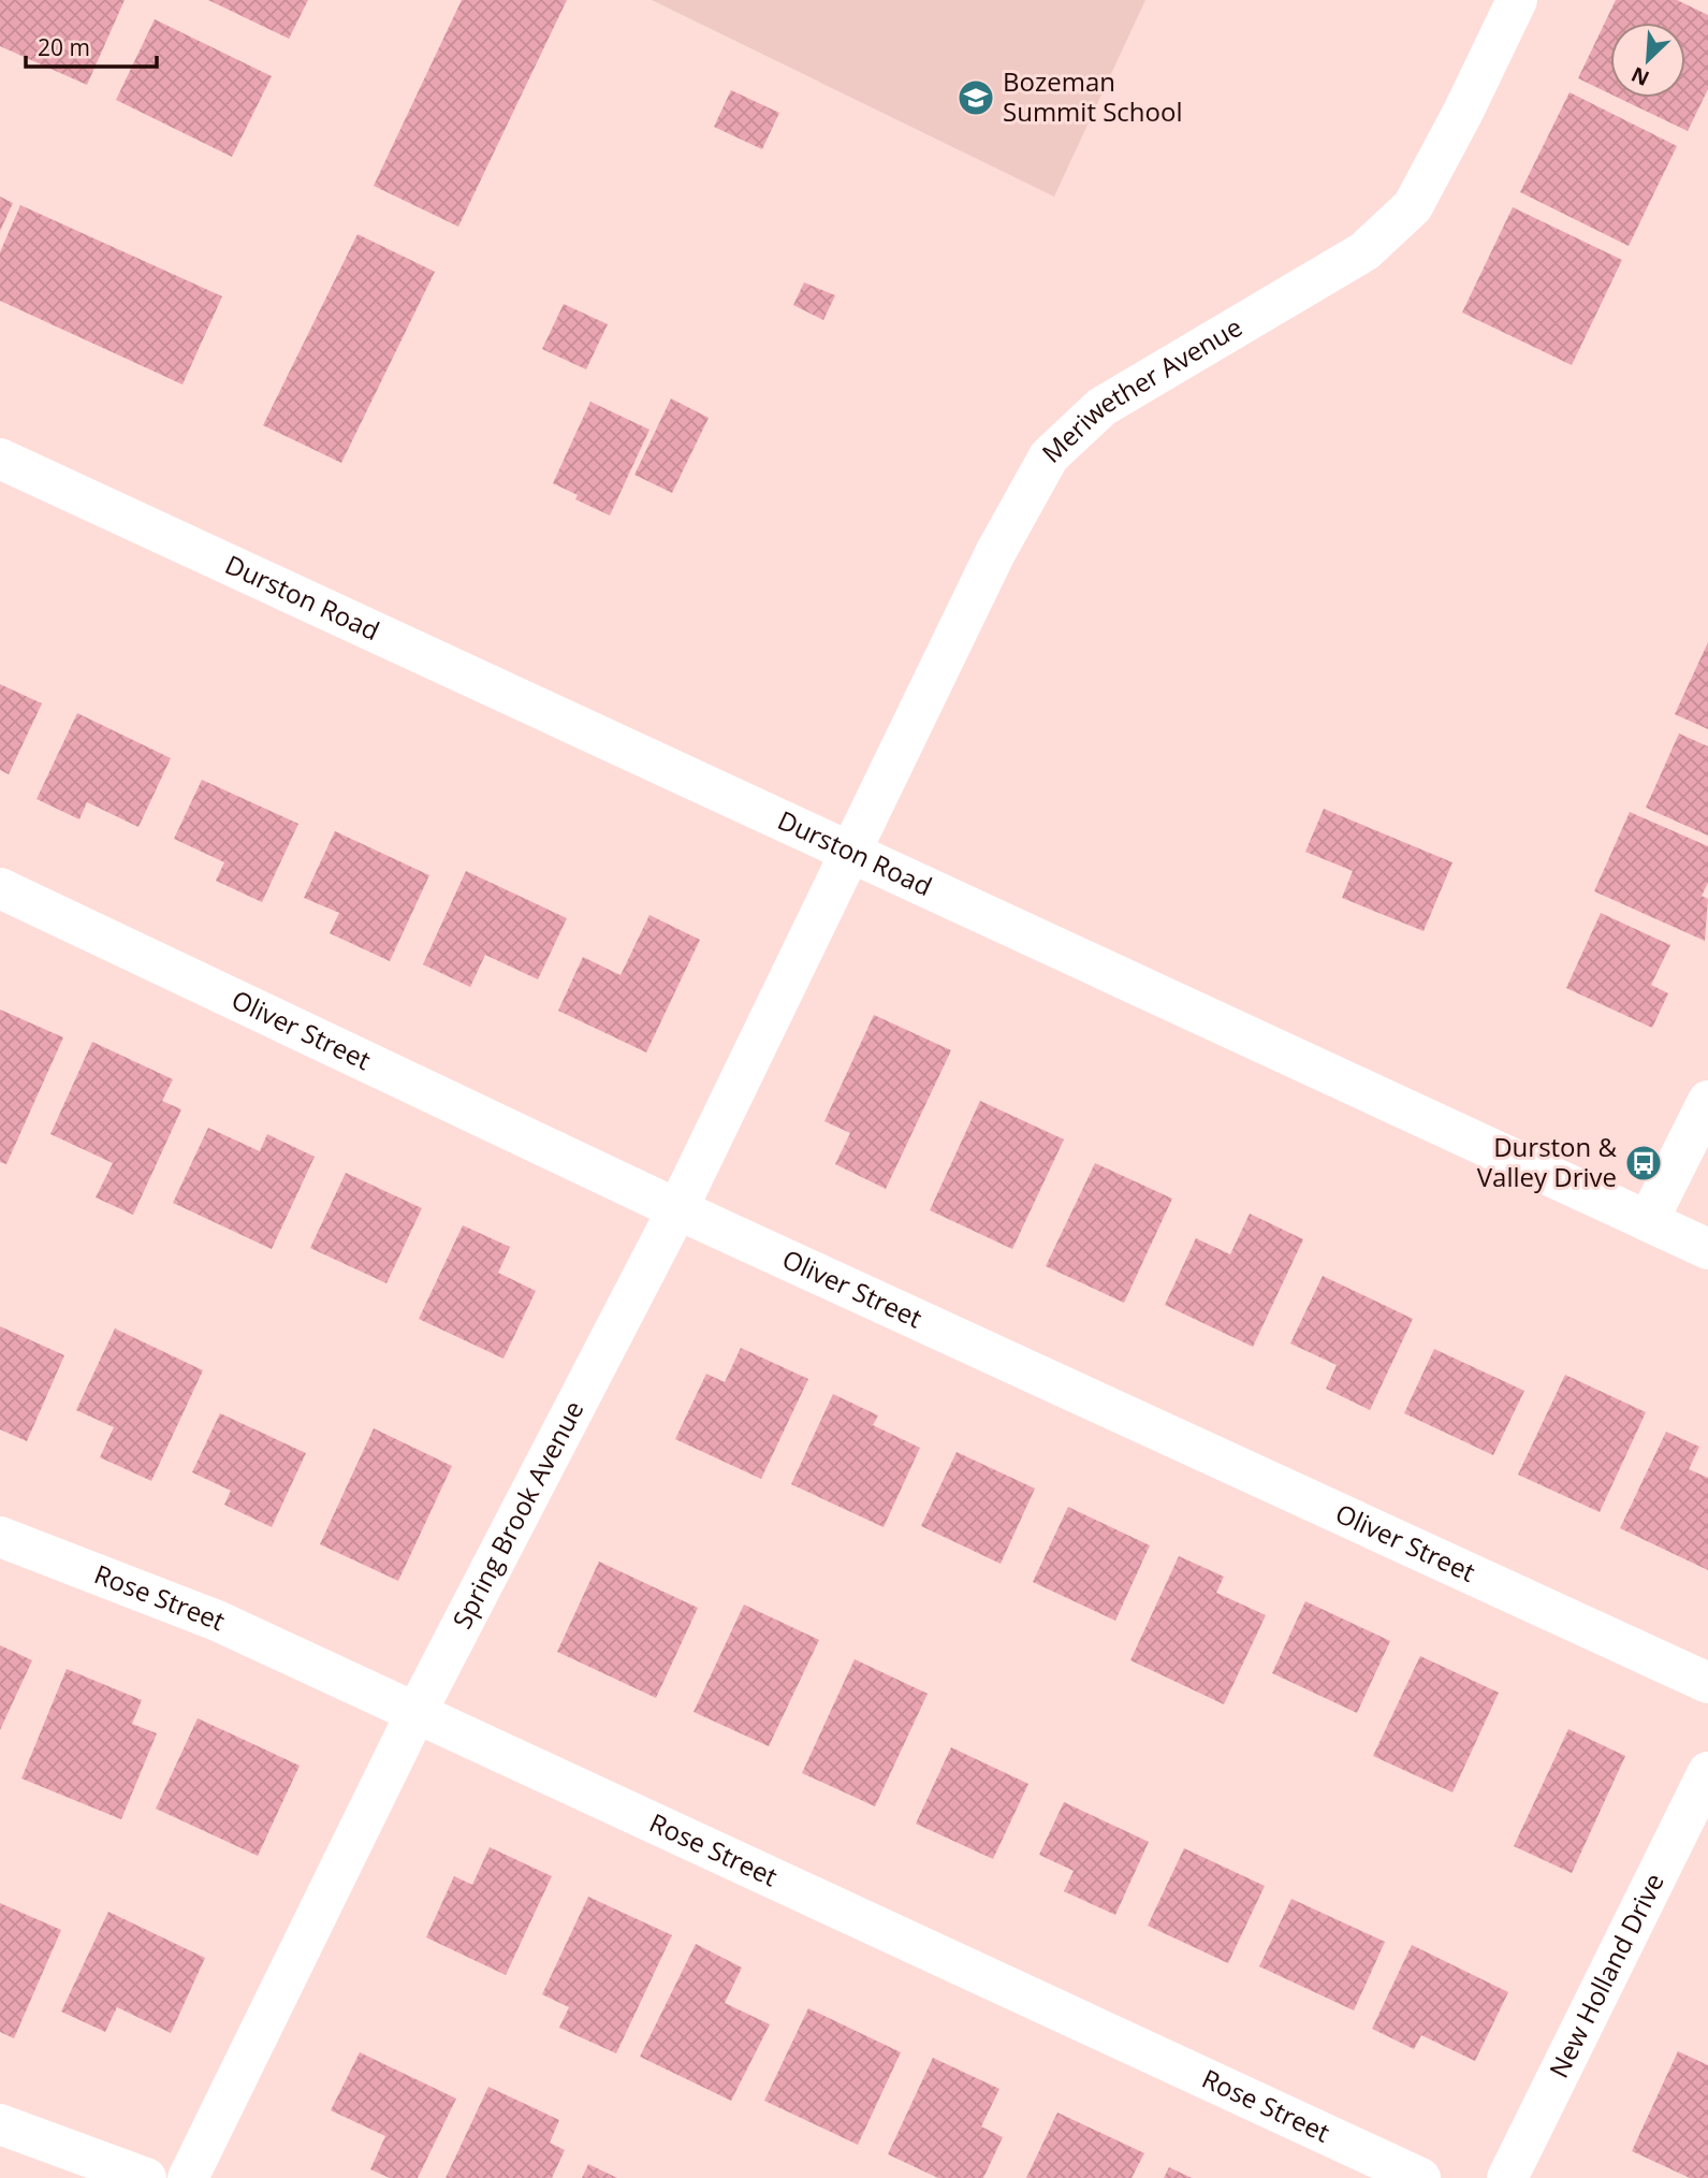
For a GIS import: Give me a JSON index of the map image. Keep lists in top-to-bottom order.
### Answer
{
  "streets": {
    "street": [
      "Meriwether Avenue",
      "Durston Road",
      "Oliver Street",
      "Spring Brook Avenue",
      "Rose Street",
      "New Holland Drive"
    ]
  },
  "crossings": [
    ["Meriwether Avenue", "Durston Road"],
    ["Meriwether Avenue", "Spring Brook Avenue"],
    ["Durston Road", "Spring Brook Avenue"],
    ["Oliver Street", "Spring Brook Avenue"],
    ["Spring Brook Avenue", "Rose Street"]
  ],
  "places": {
    "school or university": ["Bozeman Summit School"],
    "bus stop": ["Durston & Valley Drive"]
  },
  "scale_bar": "20 m",
  "north": "bottom left"
}
